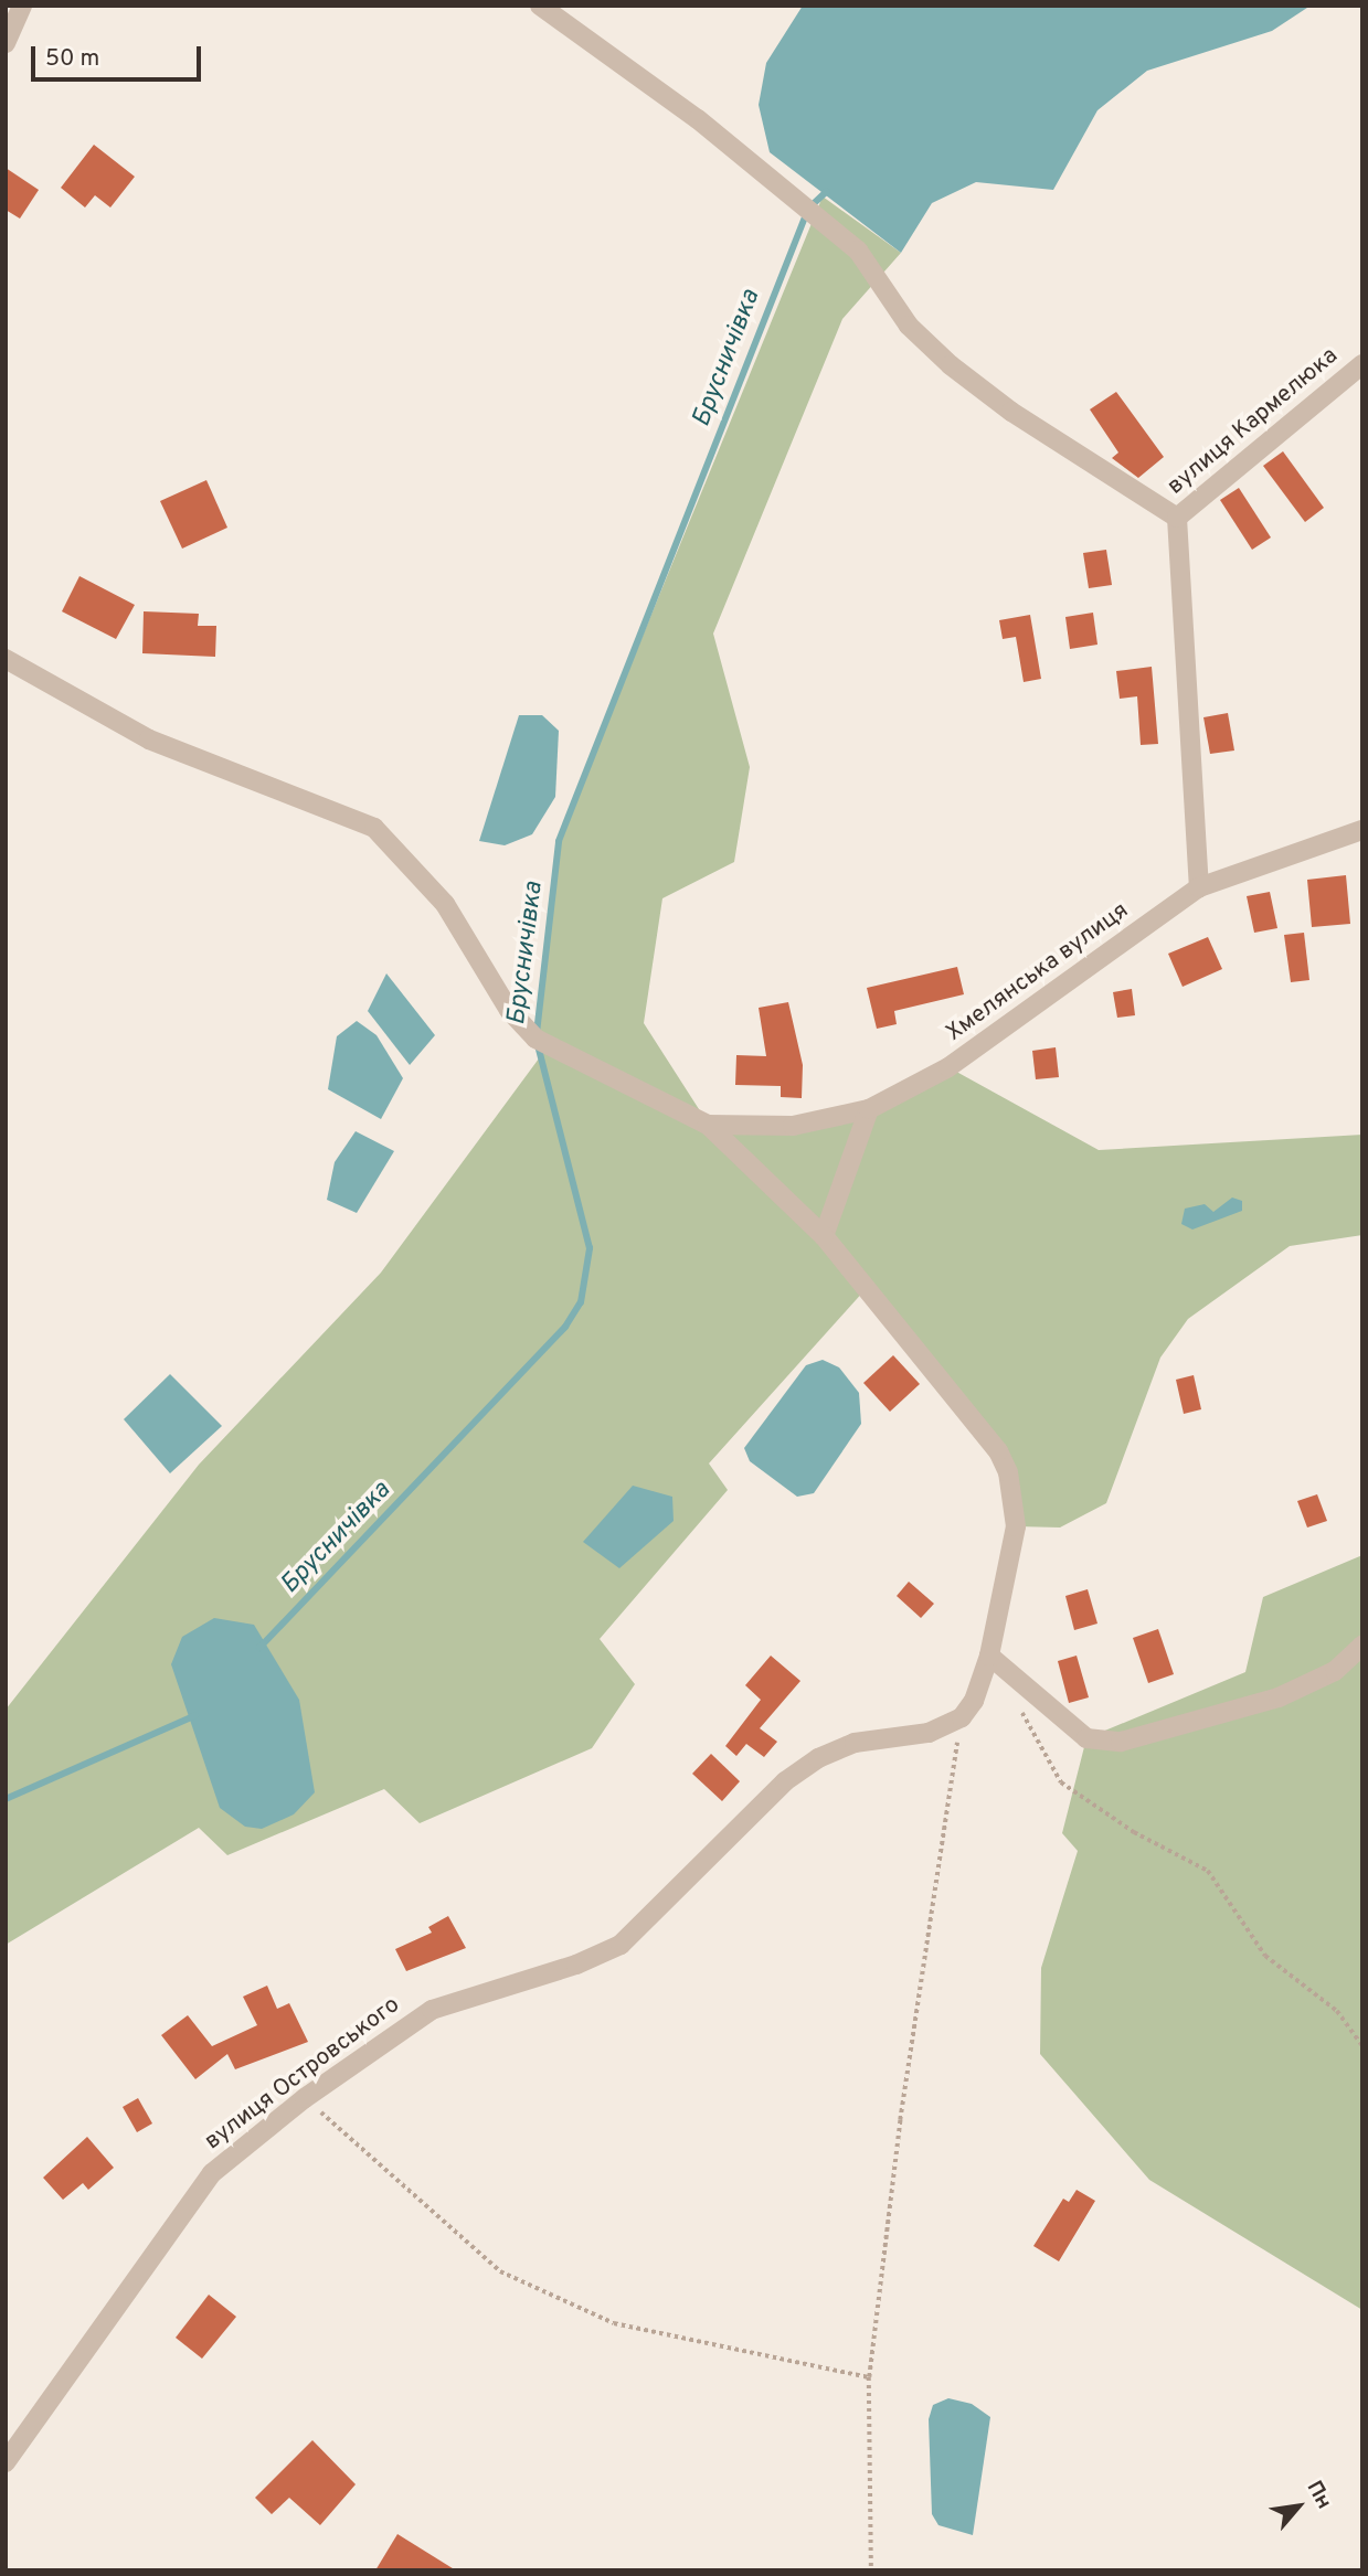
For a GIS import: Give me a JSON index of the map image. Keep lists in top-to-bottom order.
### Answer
{
  "streets": {
    "street": ["вулиця Кармелюка", "Хмелянська вулиця", "вулиця Островського"]
  },
  "water": ["Брусничівка"],
  "scale_bar": "50 m",
  "north": "top right"
}
